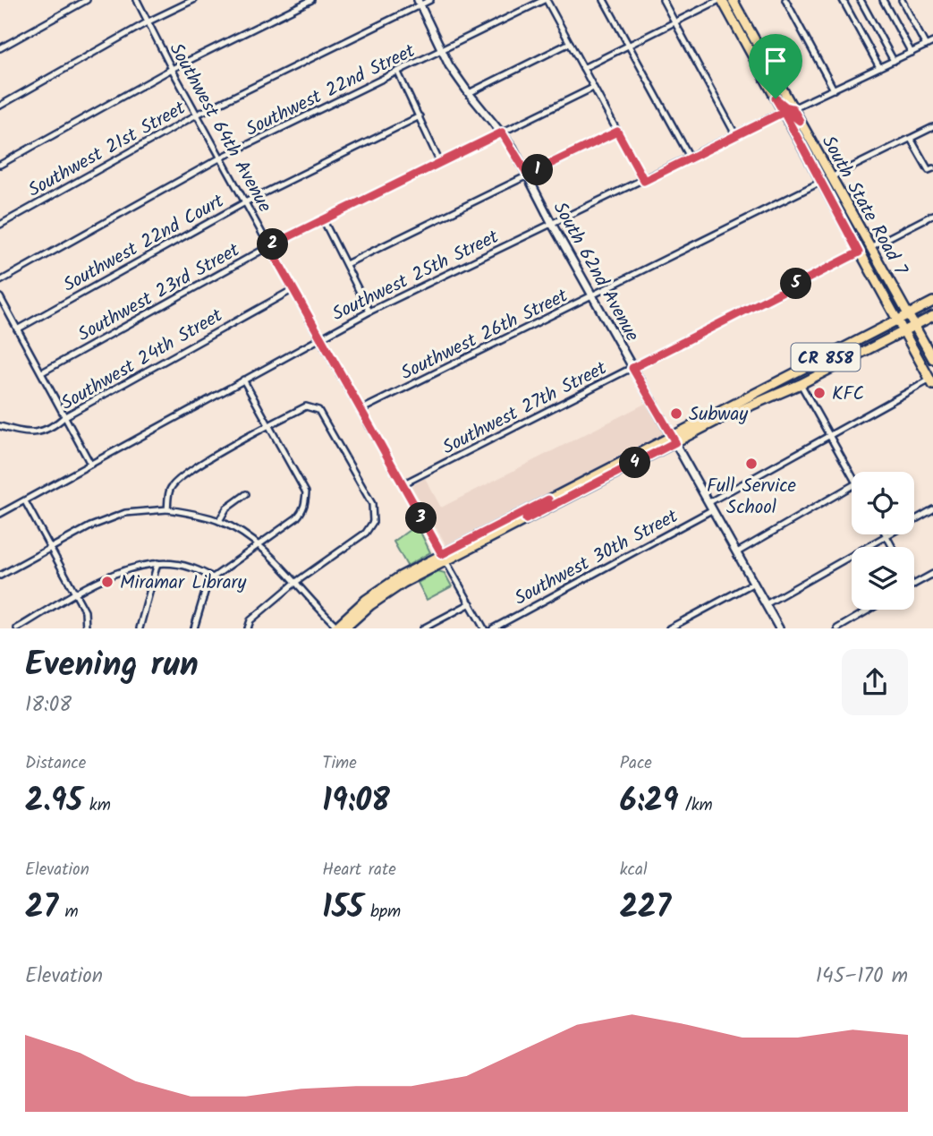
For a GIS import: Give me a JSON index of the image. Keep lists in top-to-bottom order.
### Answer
{
  "streets": {
    "main road": ["South State Road 7", "CR 858"],
    "street": [
      "Southwest 22nd Street",
      "Southwest 64th Avenue",
      "Southwest 21st Street",
      "Southwest 22nd Court",
      "South 62nd Avenue",
      "Southwest 25th Street",
      "Southwest 23rd Street",
      "Southwest 26th Street",
      "Southwest 24th Street",
      "Southwest 27th Street",
      "Southwest 30th Street"
    ]
  },
  "crossings": [
    ["Southwest 22nd Street", "Southwest 64th Avenue"],
    ["Southwest 22nd Street", "South 62nd Avenue"],
    ["Southwest 64th Avenue", "Southwest 21st Street"],
    ["Southwest 64th Avenue", "Southwest 22nd Court"],
    ["Southwest 64th Avenue", "Southwest 25th Street"],
    ["Southwest 64th Avenue", "Southwest 23rd Street"],
    ["Southwest 64th Avenue", "Southwest 26th Street"],
    ["Southwest 64th Avenue", "CR 858"],
    ["Southwest 64th Avenue", "Southwest 24th Street"],
    ["Southwest 64th Avenue", "Southwest 27th Street"],
    ["Southwest 21st Street", "South 62nd Avenue"],
    ["South State Road 7", "Southwest 25th Street"],
    ["South State Road 7", "Southwest 26th Street"],
    ["South State Road 7", "CR 858"],
    ["South State Road 7", "Southwest 27th Street"],
    ["South 62nd Avenue", "Southwest 25th Street"],
    ["South 62nd Avenue", "Southwest 23rd Street"],
    ["South 62nd Avenue", "Southwest 26th Street"],
    ["South 62nd Avenue", "CR 858"],
    ["South 62nd Avenue", "Southwest 27th Street"],
    ["South 62nd Avenue", "Southwest 30th Street"]
  ],
  "places": [
    "KFC",
    "Subway",
    "Full Service School",
    "Miramar Library"
  ],
  "page": {
    "pins": [
      "1",
      "2",
      "5",
      "4",
      "3"
    ],
    "heading": ["Evening run", "18:08"],
    "stats": [
      ["Distance", "2.95 km"],
      ["Time", "19:08"],
      ["Pace", "6:29 /km"],
      ["Elevation", "27 m"],
      ["Heart rate", "155 bpm"],
      ["kcal", "227"]
    ],
    "chart": ["Elevation", "145–170 m"]
  }
}
